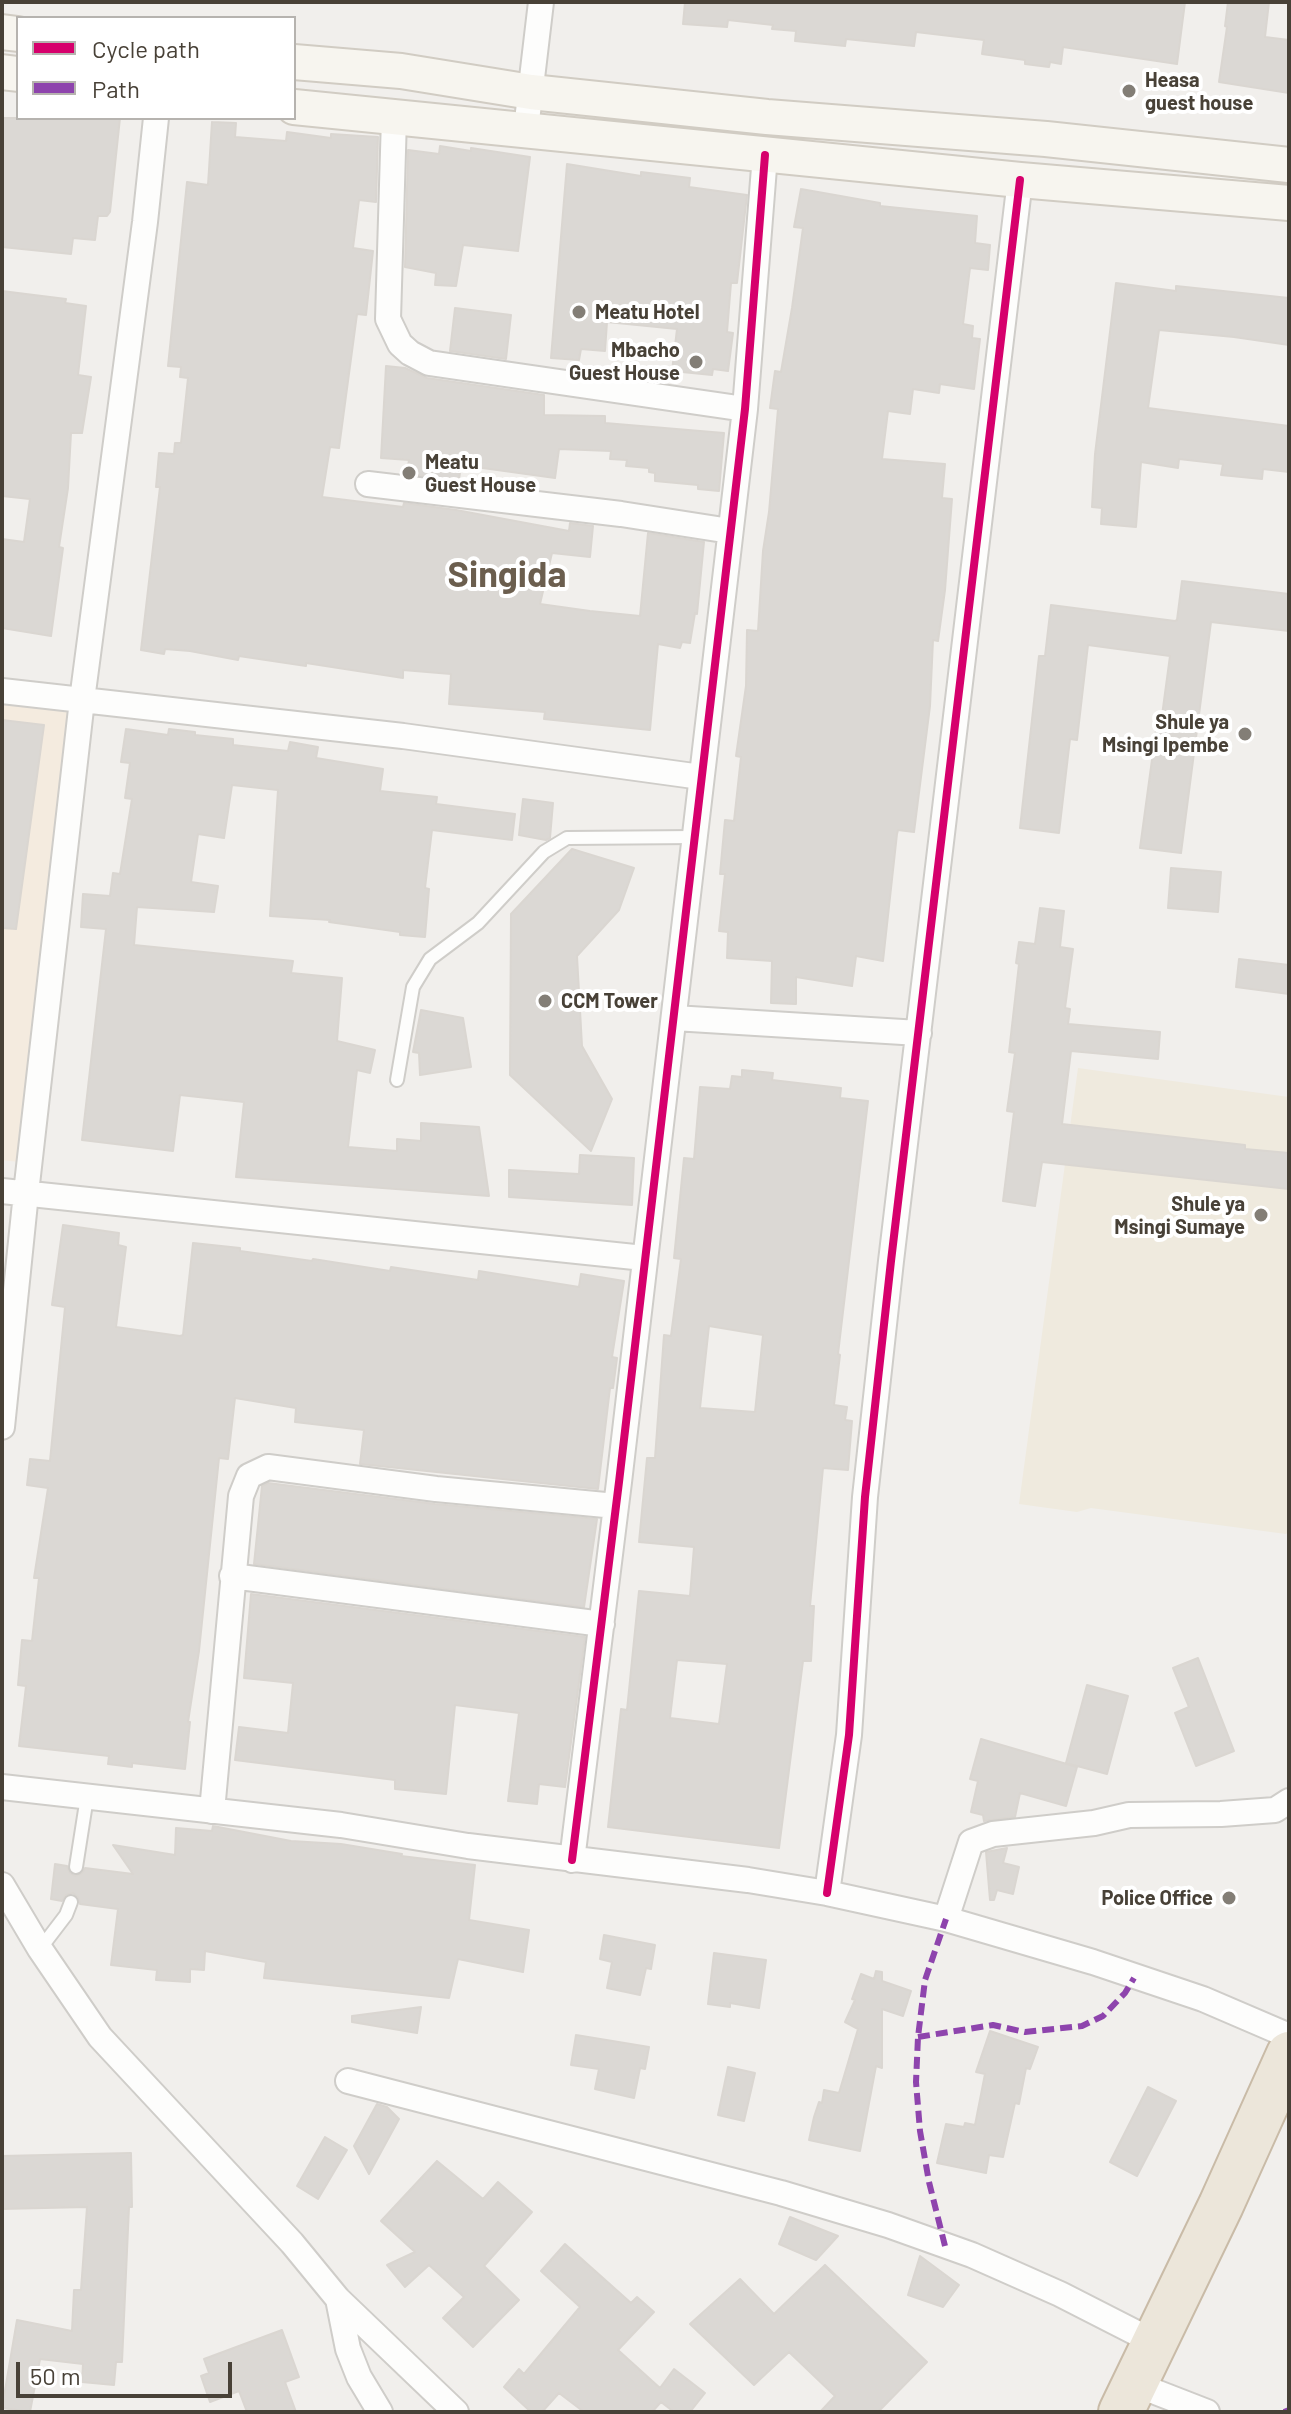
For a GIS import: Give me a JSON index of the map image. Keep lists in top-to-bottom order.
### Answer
{
  "districts": ["Singida"],
  "places": [
    "Heasa guest house",
    "Meatu Hotel",
    "Mbacho Guest House",
    "Meatu Guest House",
    "Shule ya Msingi Ipembe",
    "CCM Tower",
    "Shule ya Msingi Sumaye",
    "Police Office"
  ],
  "legend": ["Cycle path", "Path"],
  "scale_bar": "50 m"
}
